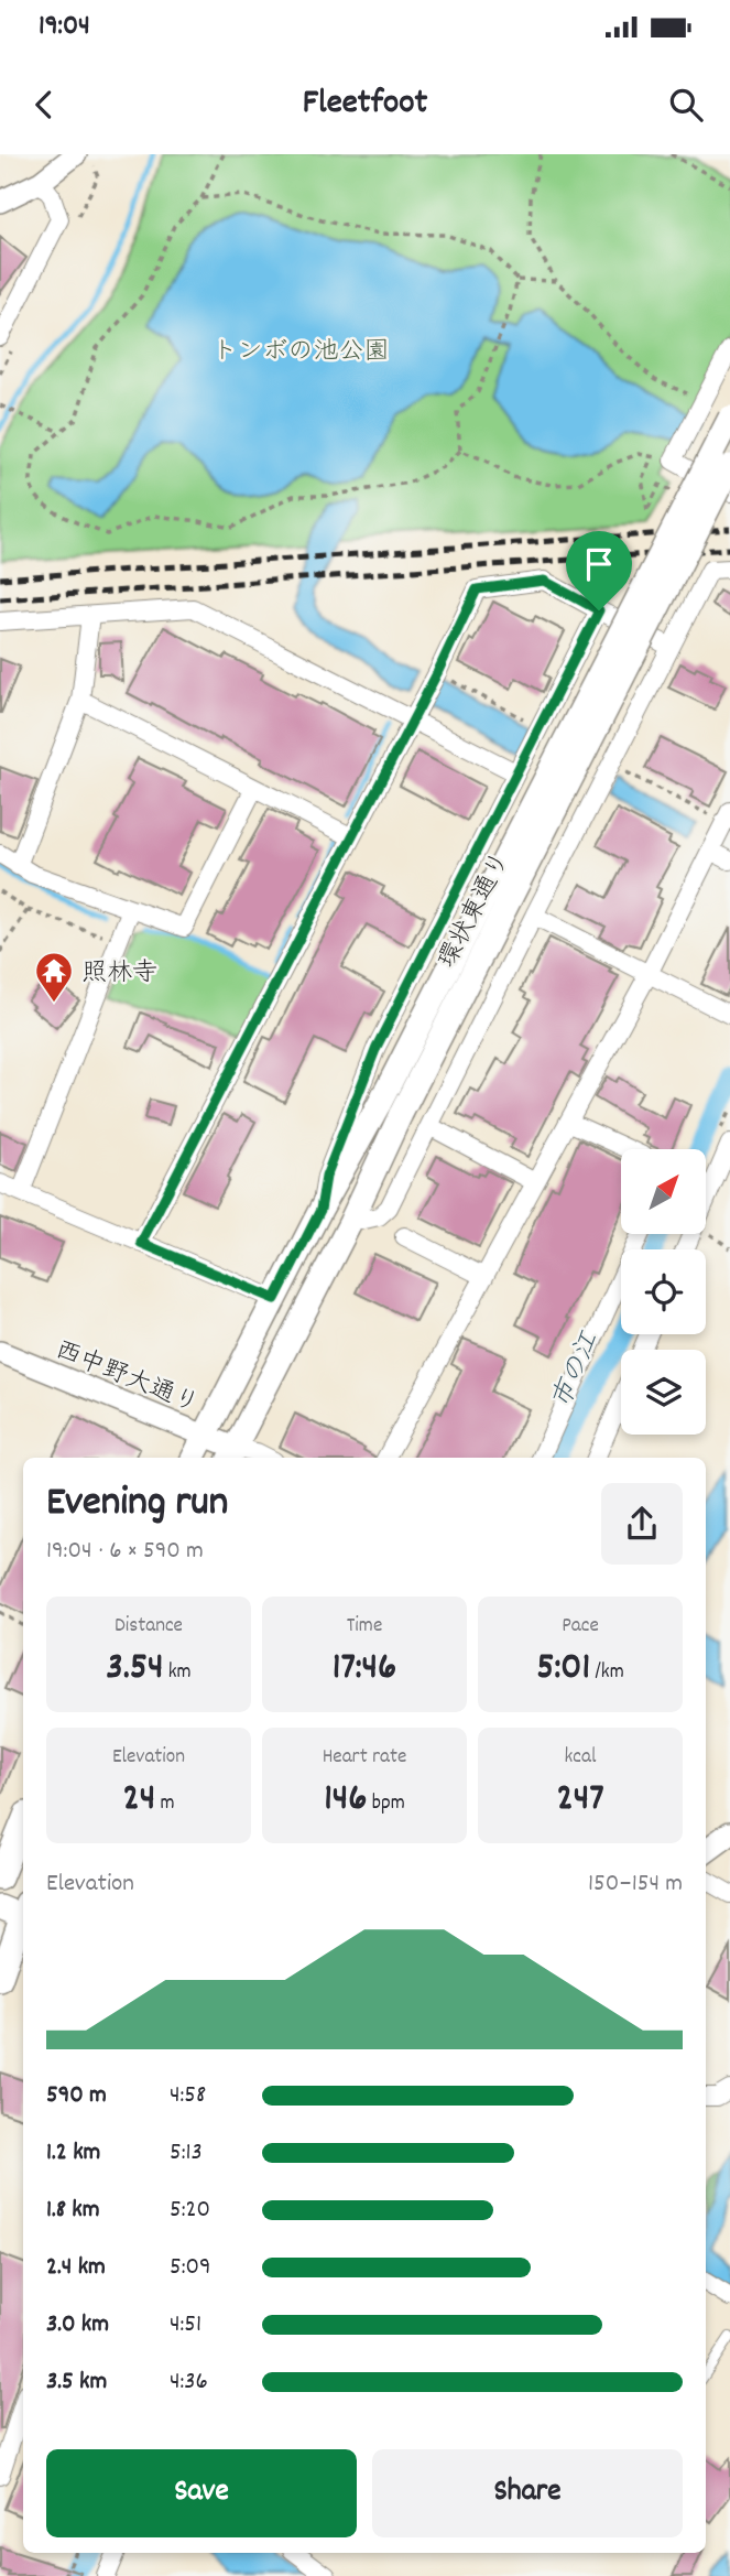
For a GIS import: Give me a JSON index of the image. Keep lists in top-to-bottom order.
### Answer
{
  "streets": {
    "main road": ["環状東通り"],
    "street": ["西中野大通り"]
  },
  "crossings": [
    ["環状東通り", "西中野大通り"]
  ],
  "water": ["市の江"],
  "parks": ["トンボの池公園"],
  "places": {
    "temple": ["照林寺"]
  },
  "north": "top right",
  "page": {
    "status": "19:04",
    "header": "Fleetfoot",
    "heading": ["Evening run", "19:04 · 6 × 590 m"],
    "stats": [
      ["Distance", "3.54 km"],
      ["Time", "17:46"],
      ["Pace", "5:01 /km"],
      ["Elevation", "24 m"],
      ["Heart rate", "146 bpm"],
      ["kcal", "247"]
    ],
    "chart": ["Elevation", "150–154 m"],
    "list": [
      {
        "name": "590 m",
        "note": "4:58"
      },
      {
        "name": "1.2 km",
        "note": "5:13"
      },
      {
        "name": "1.8 km",
        "note": "5:20"
      },
      {
        "name": "2.4 km",
        "note": "5:09"
      },
      {
        "name": "3.0 km",
        "note": "4:51"
      },
      {
        "name": "3.5 km",
        "note": "4:36"
      }
    ],
    "buttons": ["Save", "Share"]
  }
}
